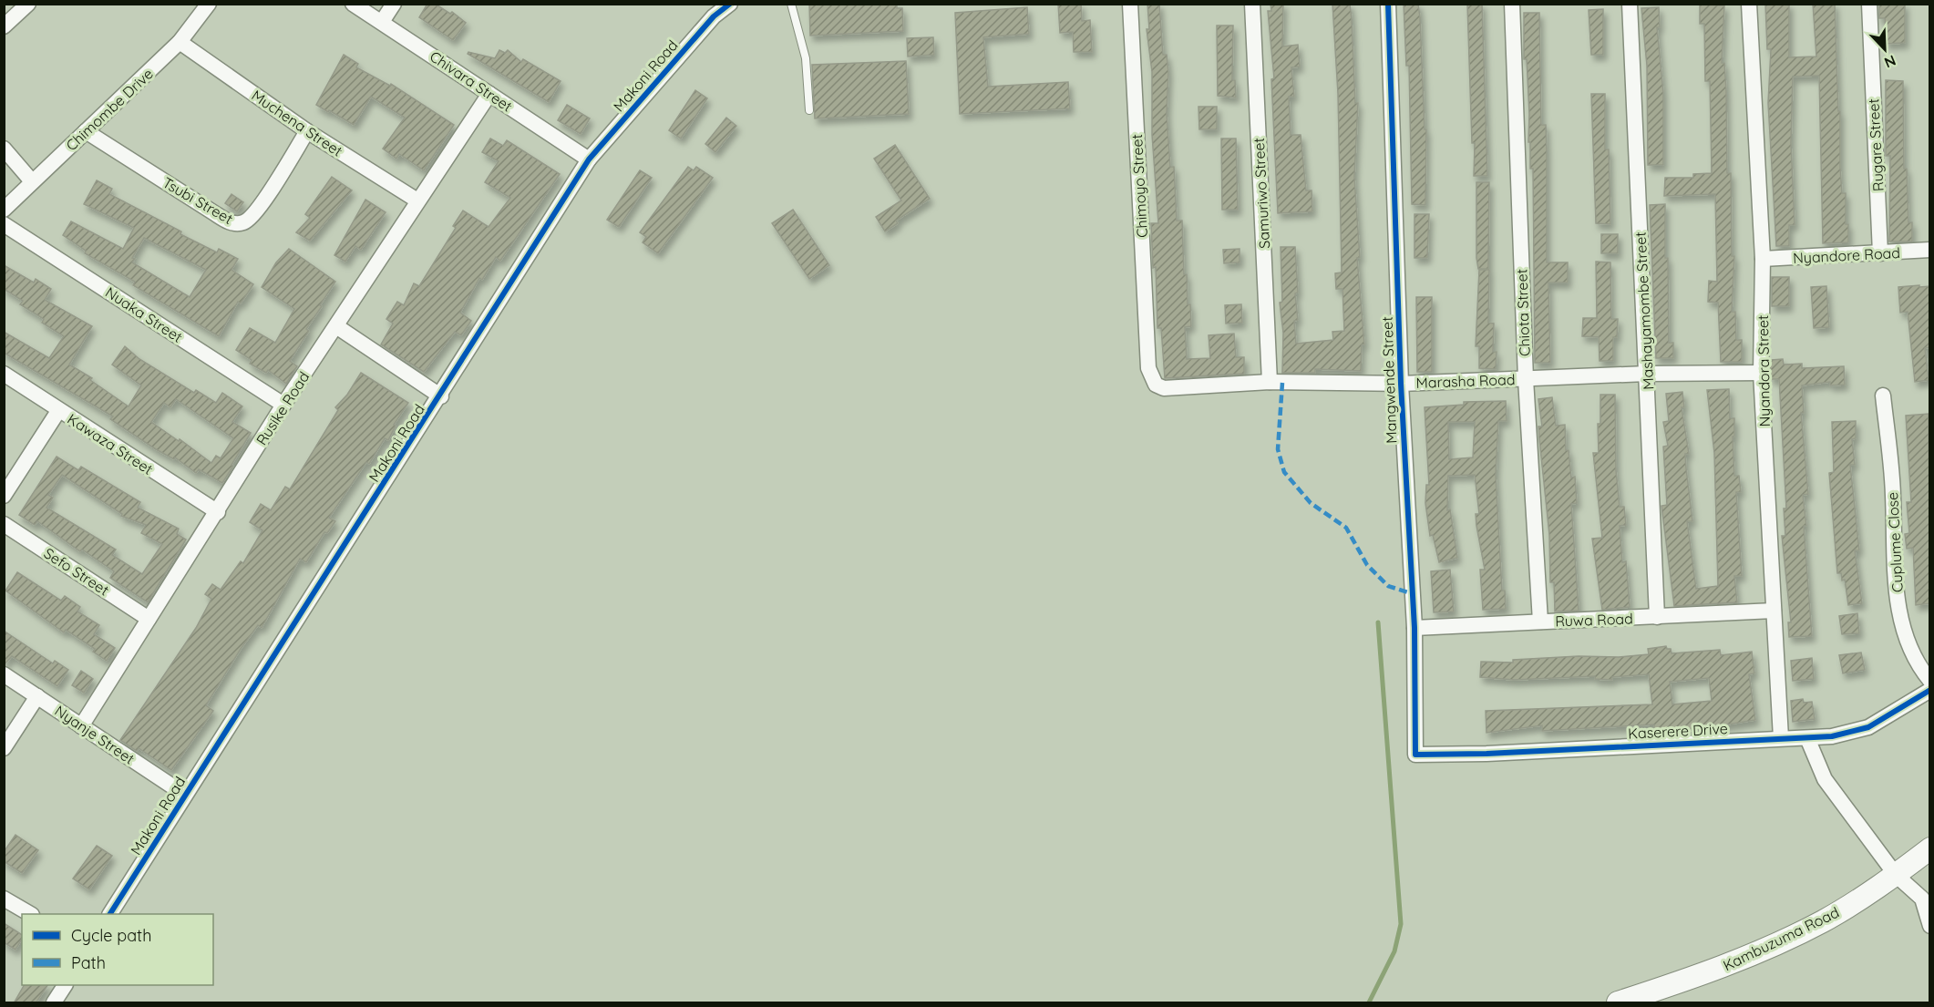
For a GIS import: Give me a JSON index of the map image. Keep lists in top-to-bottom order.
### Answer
{
  "streets": {
    "main road": ["Kambuzuma Road"],
    "street": [
      "Makoni Road",
      "Chivara Street",
      "Chimombe Drive",
      "Muchena Street",
      "Rugare Street",
      "Chimoyo Street",
      "Samuriwo Street",
      "Tsubi Street",
      "Nyandore Road",
      "Mashayamombe Street",
      "Chiota Street",
      "Nuaka Street",
      "Nyandora Street",
      "Mangwende Street",
      "Marasha Road",
      "Rusike Road",
      "Kawaza Street",
      "Cuplume Close",
      "Sefo Street",
      "Ruwa Road",
      "Kaserere Drive",
      "Nyanje Street"
    ]
  },
  "crossings": [
    ["Makoni Road", "Chivara Street"],
    ["Makoni Road", "Nyanje Street"],
    ["Chivara Street", "Rusike Road"],
    ["Chimombe Drive", "Muchena Street"],
    ["Chimombe Drive", "Tsubi Street"],
    ["Muchena Street", "Tsubi Street"],
    ["Muchena Street", "Rusike Road"],
    ["Rugare Street", "Nyandore Road"],
    ["Chimoyo Street", "Marasha Road"],
    ["Samuriwo Street", "Marasha Road"],
    ["Nyandore Road", "Nyandora Street"],
    ["Mashayamombe Street", "Marasha Road"],
    ["Mashayamombe Street", "Ruwa Road"],
    ["Chiota Street", "Marasha Road"],
    ["Chiota Street", "Ruwa Road"],
    ["Nuaka Street", "Rusike Road"],
    ["Nyandora Street", "Marasha Road"],
    ["Nyandora Street", "Ruwa Road"],
    ["Nyandora Street", "Kaserere Drive"],
    ["Mangwende Street", "Marasha Road"],
    ["Mangwende Street", "Ruwa Road"],
    ["Mangwende Street", "Kaserere Drive"],
    ["Rusike Road", "Kawaza Street"],
    ["Rusike Road", "Sefo Street"],
    ["Rusike Road", "Nyanje Street"]
  ],
  "legend": ["Cycle path", "Path"],
  "north": "bottom right"
}
